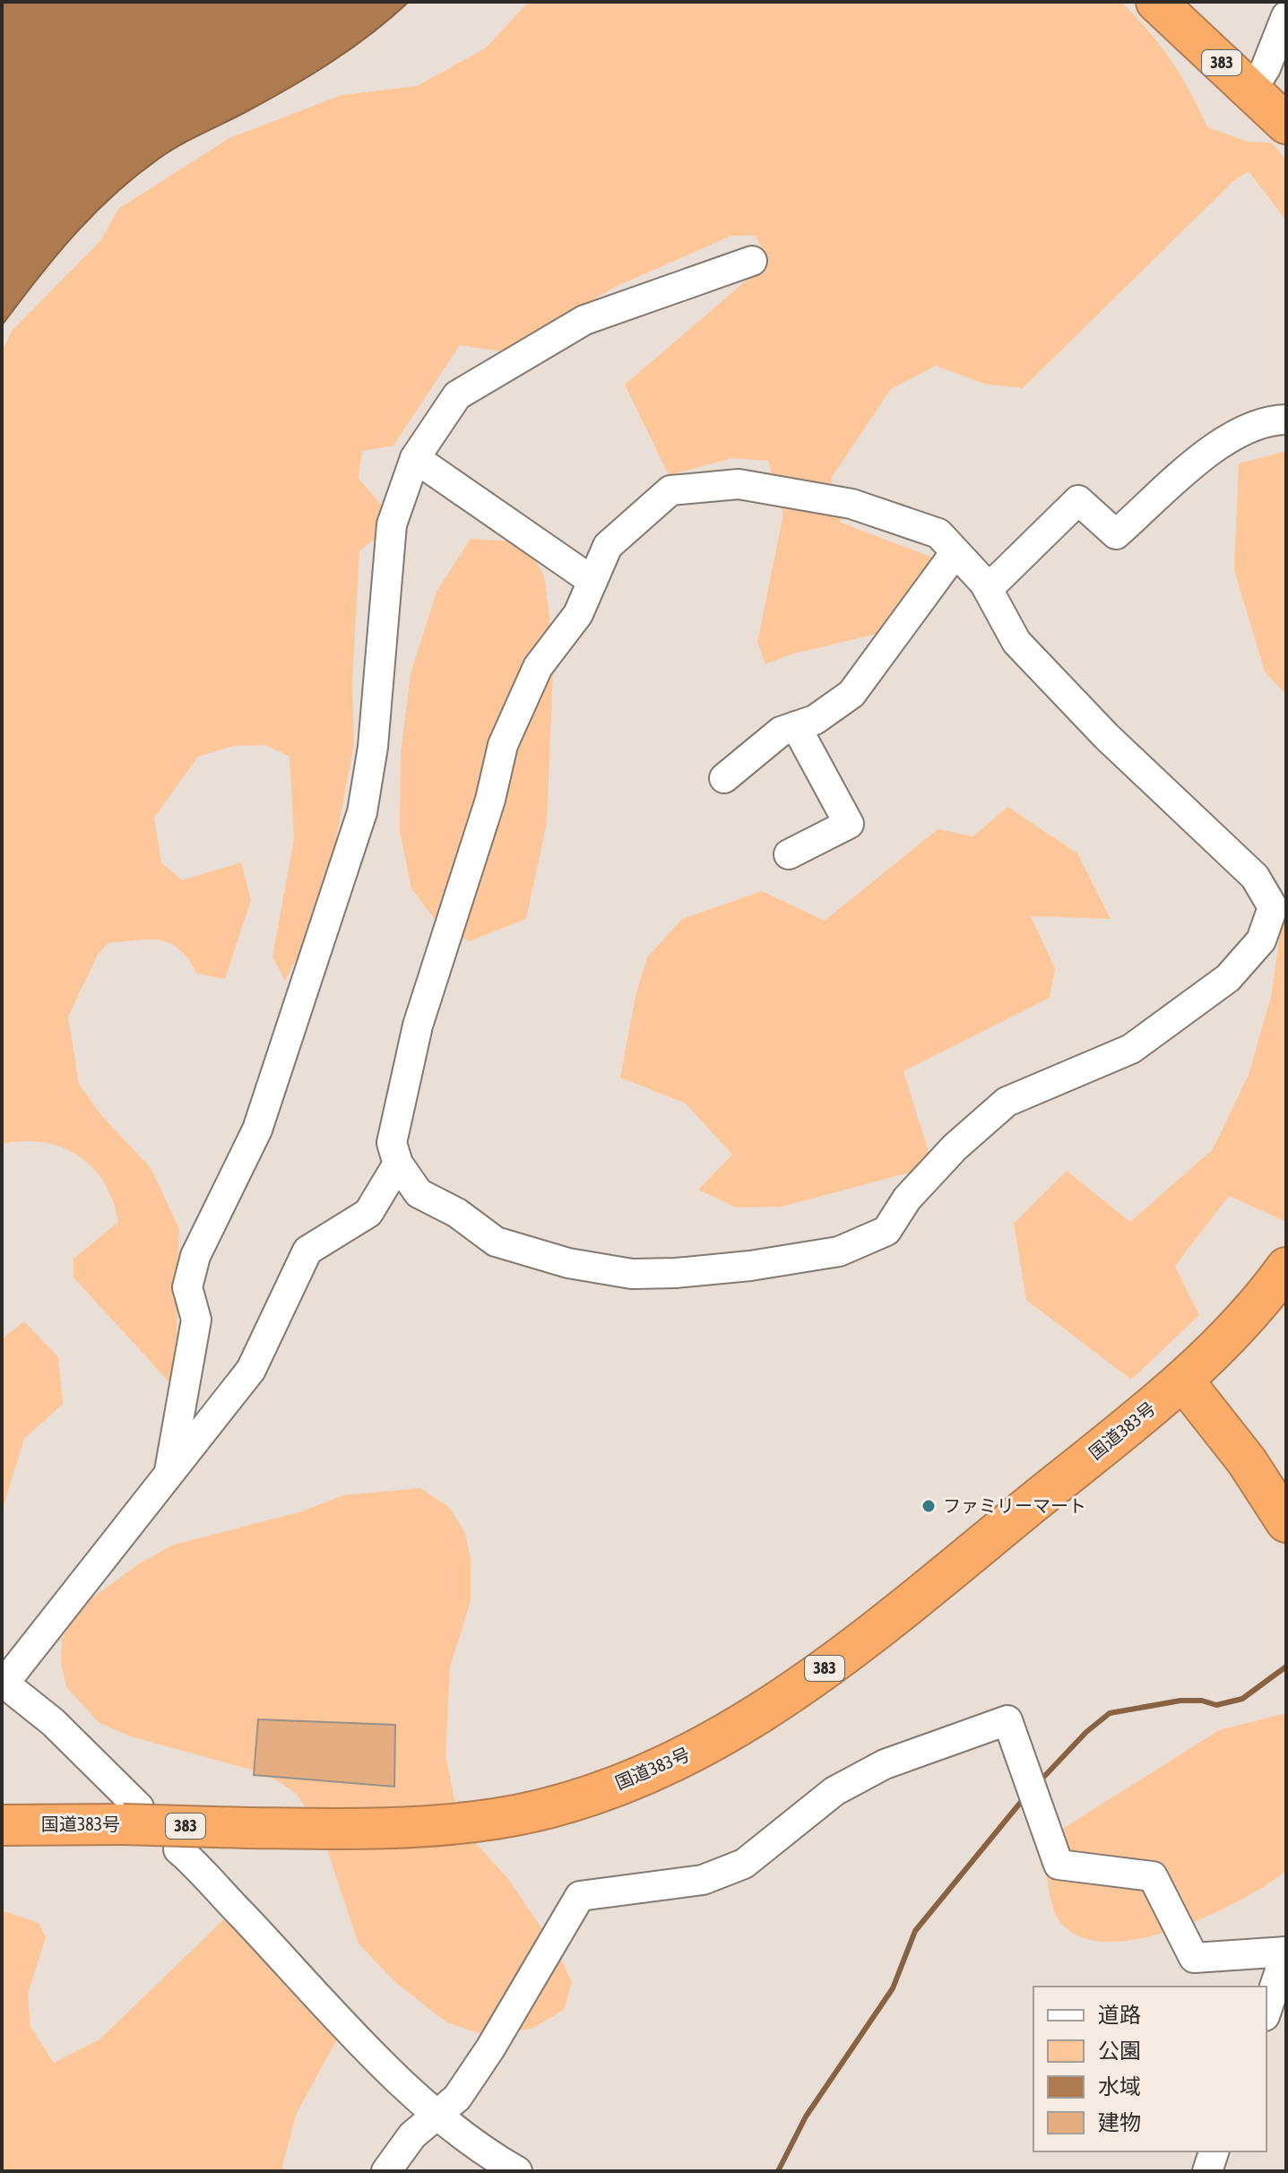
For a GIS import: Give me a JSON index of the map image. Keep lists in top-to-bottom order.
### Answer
{
  "streets": {
    "highway": ["383", "国道383号"]
  },
  "places": ["ファミリーマート"],
  "legend": [
    "道路",
    "公園",
    "水域",
    "建物"
  ]
}
